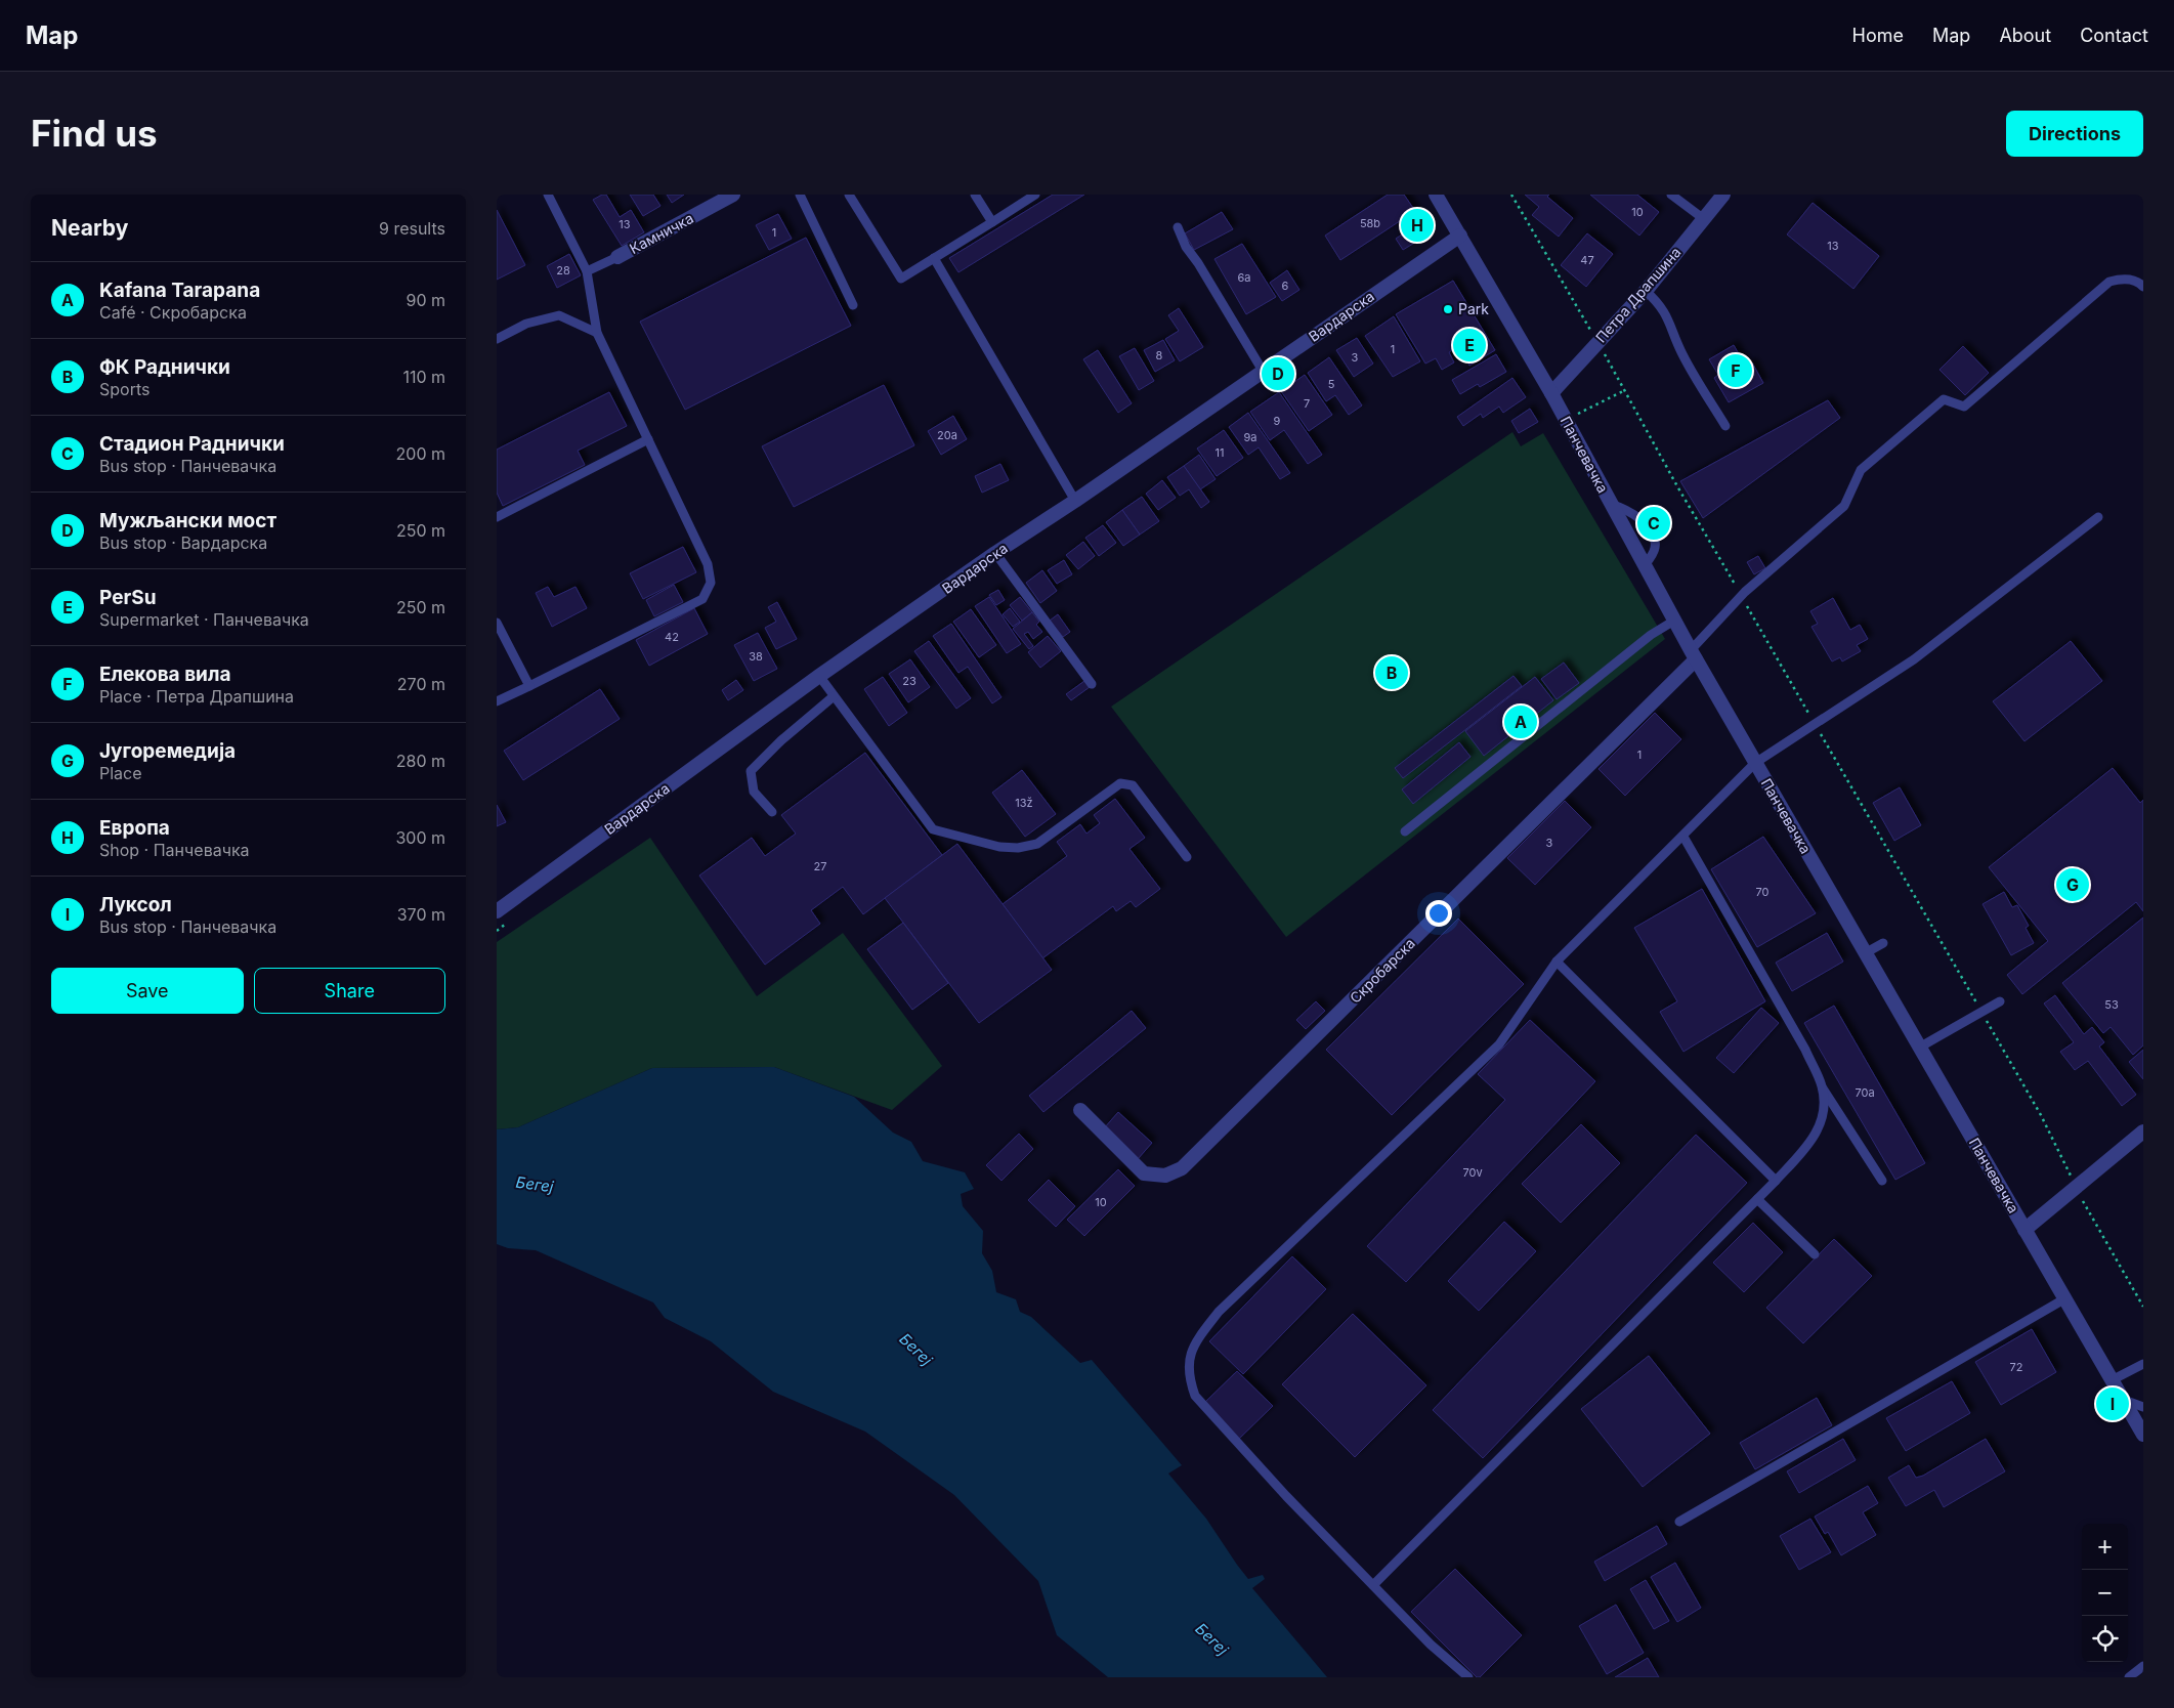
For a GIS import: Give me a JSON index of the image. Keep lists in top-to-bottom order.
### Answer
{
  "streets": {
    "street": [
      "Камничка",
      "Петра Драпшина",
      "Вардарска",
      "Панчевачка",
      "Скробарска"
    ]
  },
  "crossings": [
    ["Петра Драпшина", "Панчевачка"],
    ["Вардарска", "Панчевачка"],
    ["Панчевачка", "Скробарска"]
  ],
  "water": ["Бегеј"],
  "places": ["Park"],
  "house_numbers": [
    "10",
    "58b",
    "13",
    "1",
    "13",
    "47",
    "28",
    "6a",
    "6",
    "1",
    "8",
    "3",
    "5",
    "7",
    "9",
    "20a",
    "9a",
    "11",
    "42",
    "38",
    "23",
    "1",
    "13ž",
    "3",
    "27",
    "70",
    "53",
    "70a",
    "70v",
    "10",
    "72"
  ],
  "page": {
    "header": "Map",
    "nav": [
      "Home",
      "Map",
      "About",
      "Contact"
    ],
    "buttons": [
      "Directions",
      ["Save", "Share"]
    ],
    "title": "Find us",
    "heading": ["Nearby", "9 results"],
    "pins": [
      "H",
      "E",
      "F",
      "D",
      "C",
      "B",
      "A",
      "G",
      "I"
    ],
    "list": [
      {
        "mark": "A",
        "name": "Kafana Tarapana",
        "note": "Café · Скробарска",
        "value": "90 m"
      },
      {
        "mark": "B",
        "name": "ФК Раднички",
        "note": "Sports",
        "value": "110 m"
      },
      {
        "mark": "C",
        "name": "Стадион Раднички",
        "note": "Bus stop · Панчевачка",
        "value": "200 m"
      },
      {
        "mark": "D",
        "name": "Мужљански мост",
        "note": "Bus stop · Вардарска",
        "value": "250 m"
      },
      {
        "mark": "E",
        "name": "PerSu",
        "note": "Supermarket · Панчевачка",
        "value": "250 m"
      },
      {
        "mark": "F",
        "name": "Елекова вила",
        "note": "Place · Петра Драпшина",
        "value": "270 m"
      },
      {
        "mark": "G",
        "name": "Југоремедија",
        "note": "Place",
        "value": "280 m"
      },
      {
        "mark": "H",
        "name": "Европа",
        "note": "Shop · Панчевачка",
        "value": "300 m"
      },
      {
        "mark": "I",
        "name": "Луксол",
        "note": "Bus stop · Панчевачка",
        "value": "370 m"
      }
    ],
    "map_buttons": ["+", "−"]
  }
}
